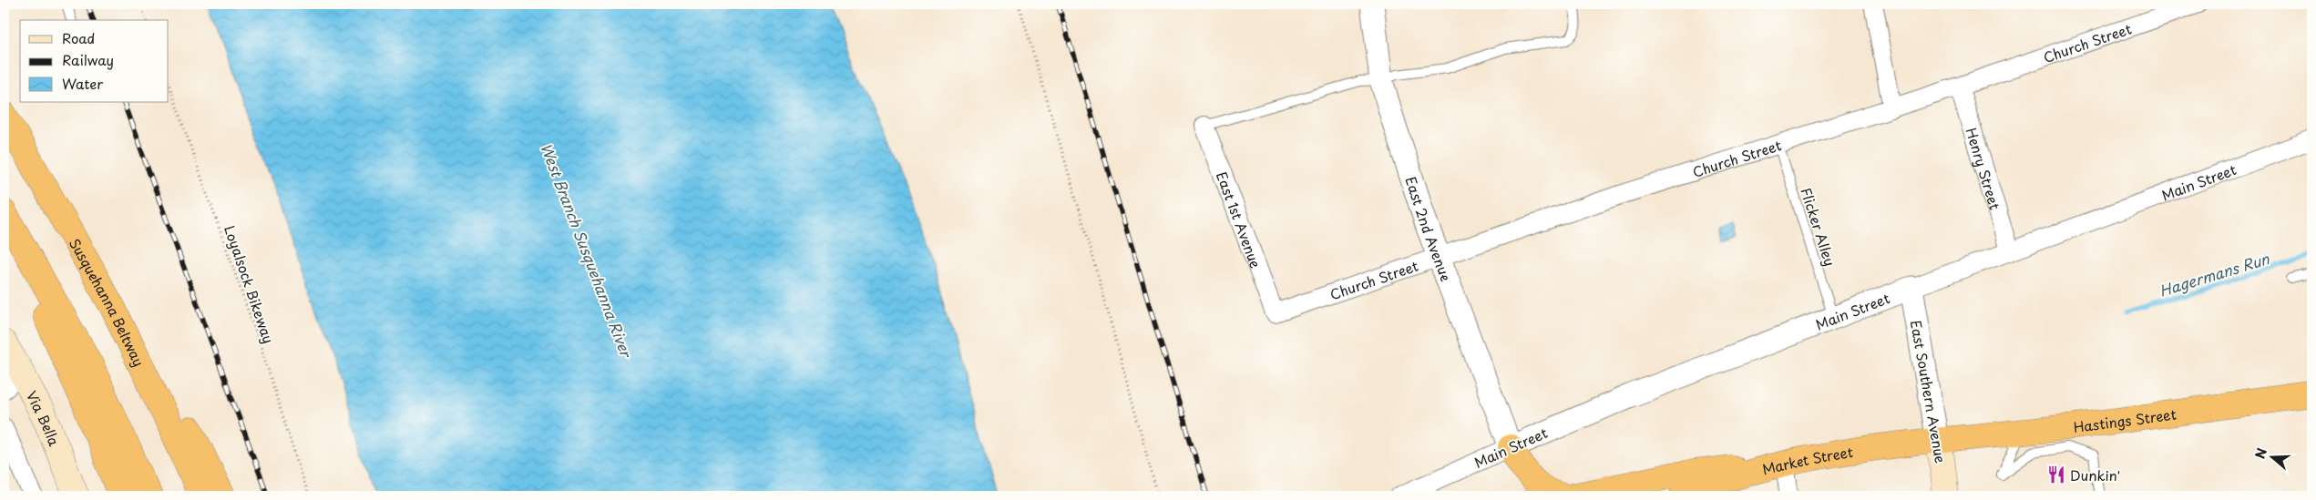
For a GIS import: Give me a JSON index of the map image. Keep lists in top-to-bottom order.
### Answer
{
  "streets": {
    "highway": ["Susquehanna Beltway", "Hastings Street", "Market Street"],
    "main road": ["East Southern Avenue", "Via Bella"],
    "street": [
      "Church Street",
      "Henry Street",
      "Main Street",
      "East 1st Avenue",
      "East 2nd Avenue"
    ],
    "lane": ["Flicker Alley"],
    "path": ["Loyalsock Bikeway"]
  },
  "crossings": [
    ["Church Street", "Henry Street"],
    ["Church Street", "East 1st Avenue"],
    ["Church Street", "Flicker Alley"],
    ["Church Street", "East 2nd Avenue"],
    ["Henry Street", "Main Street"],
    ["Main Street", "Flicker Alley"],
    ["Main Street", "East 2nd Avenue"],
    ["Main Street", "East Southern Avenue"],
    ["East Southern Avenue", "Hastings Street"],
    ["East Southern Avenue", "Market Street"],
    ["Hastings Street", "Market Street"]
  ],
  "water": ["West Branch Susquehanna River", "Hagermans Run"],
  "places": {
    "restaurant": ["Dunkin'"]
  },
  "legend": ["Road", "Railway", "Water"],
  "north": "left"
}
